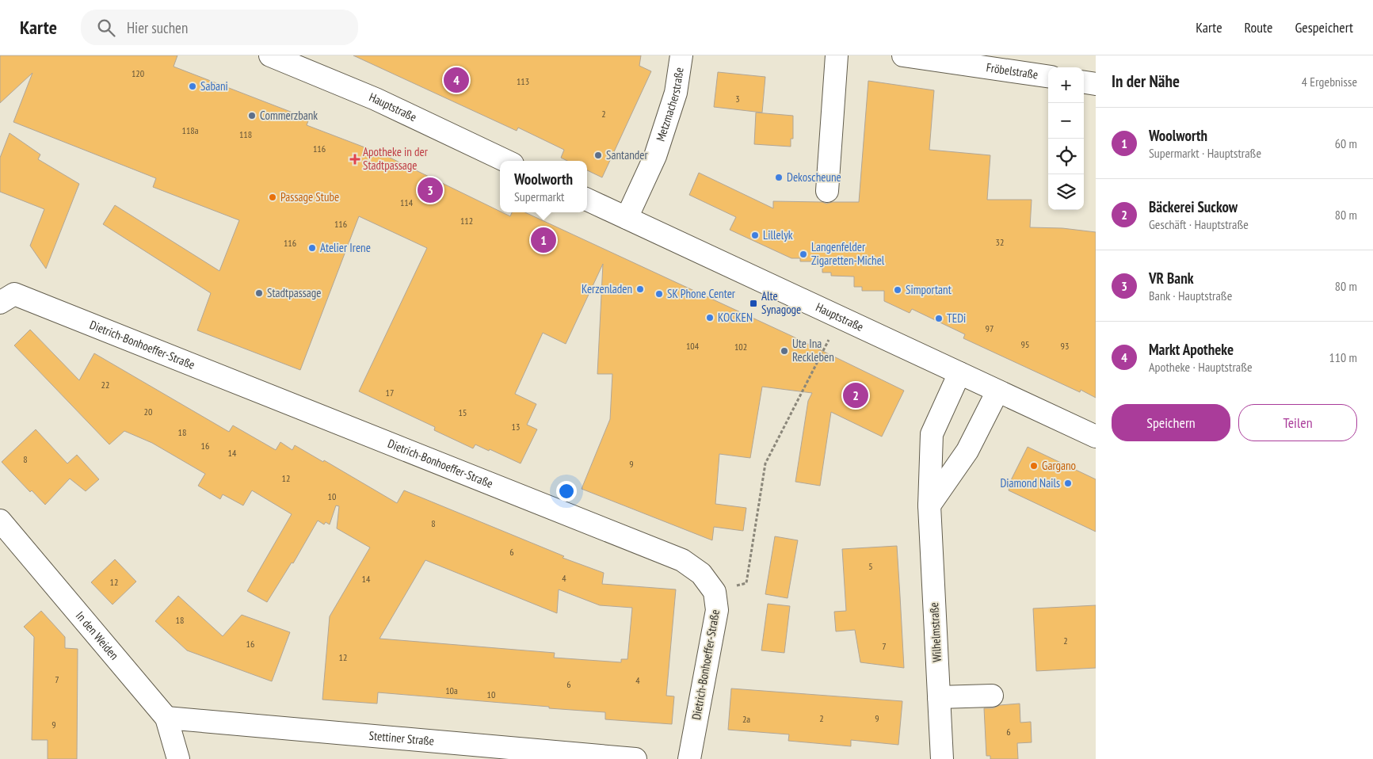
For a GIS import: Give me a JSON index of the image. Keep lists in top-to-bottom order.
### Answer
{
  "streets": {
    "street": [
      "Fröbelstraße",
      "Metzmacherstraße",
      "Hauptstraße",
      "Dietrich-Bonhoeffer-Straße",
      "Wilhelmstraße",
      "In den Weiden",
      "Stettiner Straße"
    ]
  },
  "crossings": [
    ["Metzmacherstraße", "Hauptstraße"],
    ["Hauptstraße", "Wilhelmstraße"],
    ["In den Weiden", "Stettiner Straße"]
  ],
  "places": {
    "other": [
      "Sabani",
      "Commerzbank",
      "Santander",
      "Dekoscheune",
      "Passage Stube",
      "Lillelyk",
      "Atelier Irene",
      "Langenfelder Zigaretten-Michel",
      "Kerzenladen",
      "Simportant",
      "Stadtpassage",
      "SK Phone Center",
      "KOCKEN",
      "TEDi",
      "Ute Ina Reckleben",
      "Gargano",
      "Diamond Nails"
    ],
    "health": ["Apotheke in der Stadtpassage"],
    "transit": ["Alte Synagoge"]
  },
  "house_numbers": [
    "120",
    "113",
    "3",
    "2",
    "118a",
    "118",
    "116",
    "114",
    "112",
    "116",
    "32",
    "116",
    "97",
    "95",
    "104",
    "93",
    "102",
    "22",
    "17",
    "20",
    "15",
    "13",
    "18",
    "16",
    "14",
    "8",
    "9",
    "12",
    "10",
    "8",
    "6",
    "5",
    "4",
    "14",
    "12",
    "18",
    "2",
    "16",
    "7",
    "12",
    "7",
    "4",
    "6",
    "10a",
    "10",
    "2",
    "9",
    "2a",
    "9",
    "6"
  ],
  "page": {
    "header": "Karte",
    "search": "Hier suchen",
    "nav": ["Karte", "Route", "Gespeichert"],
    "heading": ["In der Nähe", "4 Ergebnisse"],
    "pins": [
      "4",
      "3",
      "1",
      "2"
    ],
    "map_buttons": ["+", "−"],
    "list": [
      {
        "mark": "1",
        "name": "Woolworth",
        "note": "Supermarkt · Hauptstraße",
        "value": "60 m"
      },
      {
        "mark": "2",
        "name": "Bäckerei Suckow",
        "note": "Geschäft · Hauptstraße",
        "value": "80 m"
      },
      {
        "mark": "3",
        "name": "VR Bank",
        "note": "Bank · Hauptstraße",
        "value": "80 m"
      },
      {
        "mark": "4",
        "name": "Markt Apotheke",
        "note": "Apotheke · Hauptstraße",
        "value": "110 m"
      }
    ],
    "popup": ["Woolworth", "Supermarkt"],
    "buttons": ["Speichern", "Teilen"]
  }
}
